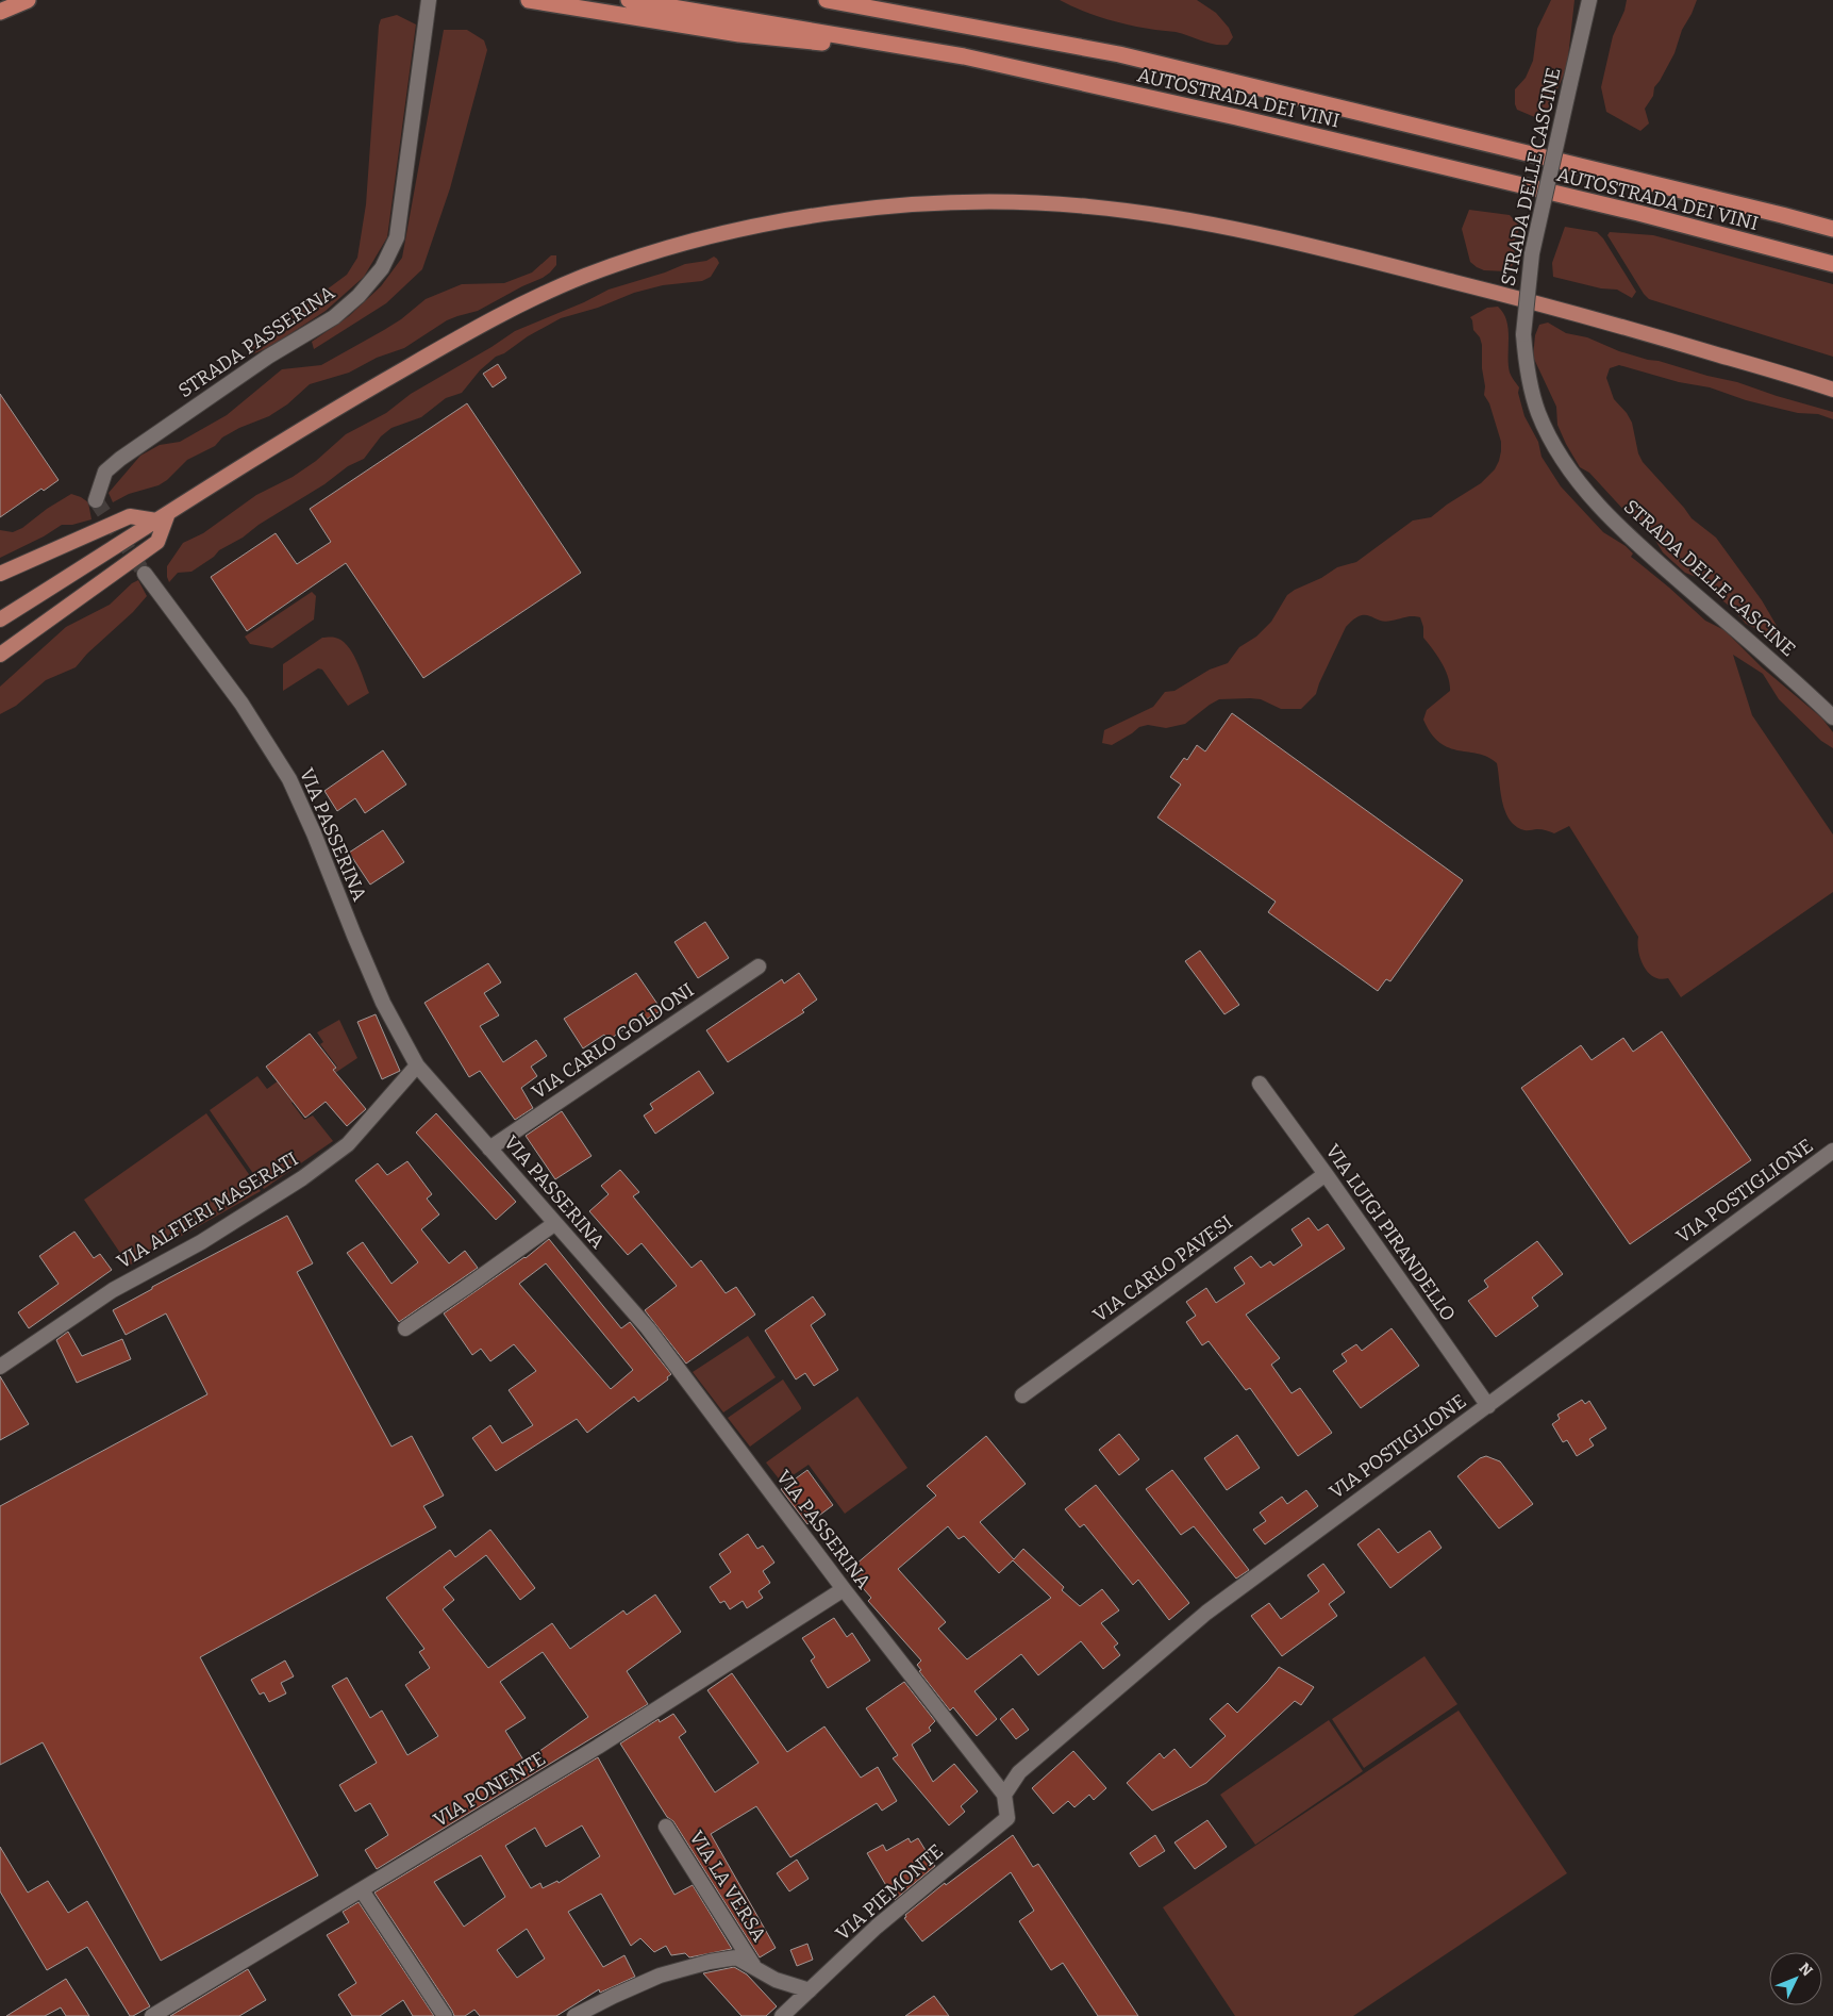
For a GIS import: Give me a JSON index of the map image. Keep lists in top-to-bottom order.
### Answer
{
  "streets": {
    "highway": ["AUTOSTRADA DEI VINI"],
    "street": [
      "STRADA DELLE CASCINE",
      "STRADA PASSERINA",
      "VIA PASSERINA",
      "VIA CARLO GOLDONI",
      "VIA POSTIGLIONE",
      "VIA ALFIERI MASERATI",
      "VIA LUIGI PIRANDELLO",
      "VIA CARLO PAVESI",
      "VIA PONENTE",
      "VIA LA VERSA",
      "VIA PIEMONTE"
    ]
  },
  "crossings": [
    ["VIA PASSERINA", "VIA CARLO GOLDONI"],
    ["VIA PASSERINA", "VIA POSTIGLIONE"],
    ["VIA PASSERINA", "VIA ALFIERI MASERATI"],
    ["VIA PASSERINA", "VIA PONENTE"],
    ["VIA PASSERINA", "VIA PIEMONTE"],
    ["VIA POSTIGLIONE", "VIA LUIGI PIRANDELLO"],
    ["VIA POSTIGLIONE", "VIA PIEMONTE"],
    ["VIA LUIGI PIRANDELLO", "VIA CARLO PAVESI"]
  ],
  "north": "top right"
}
